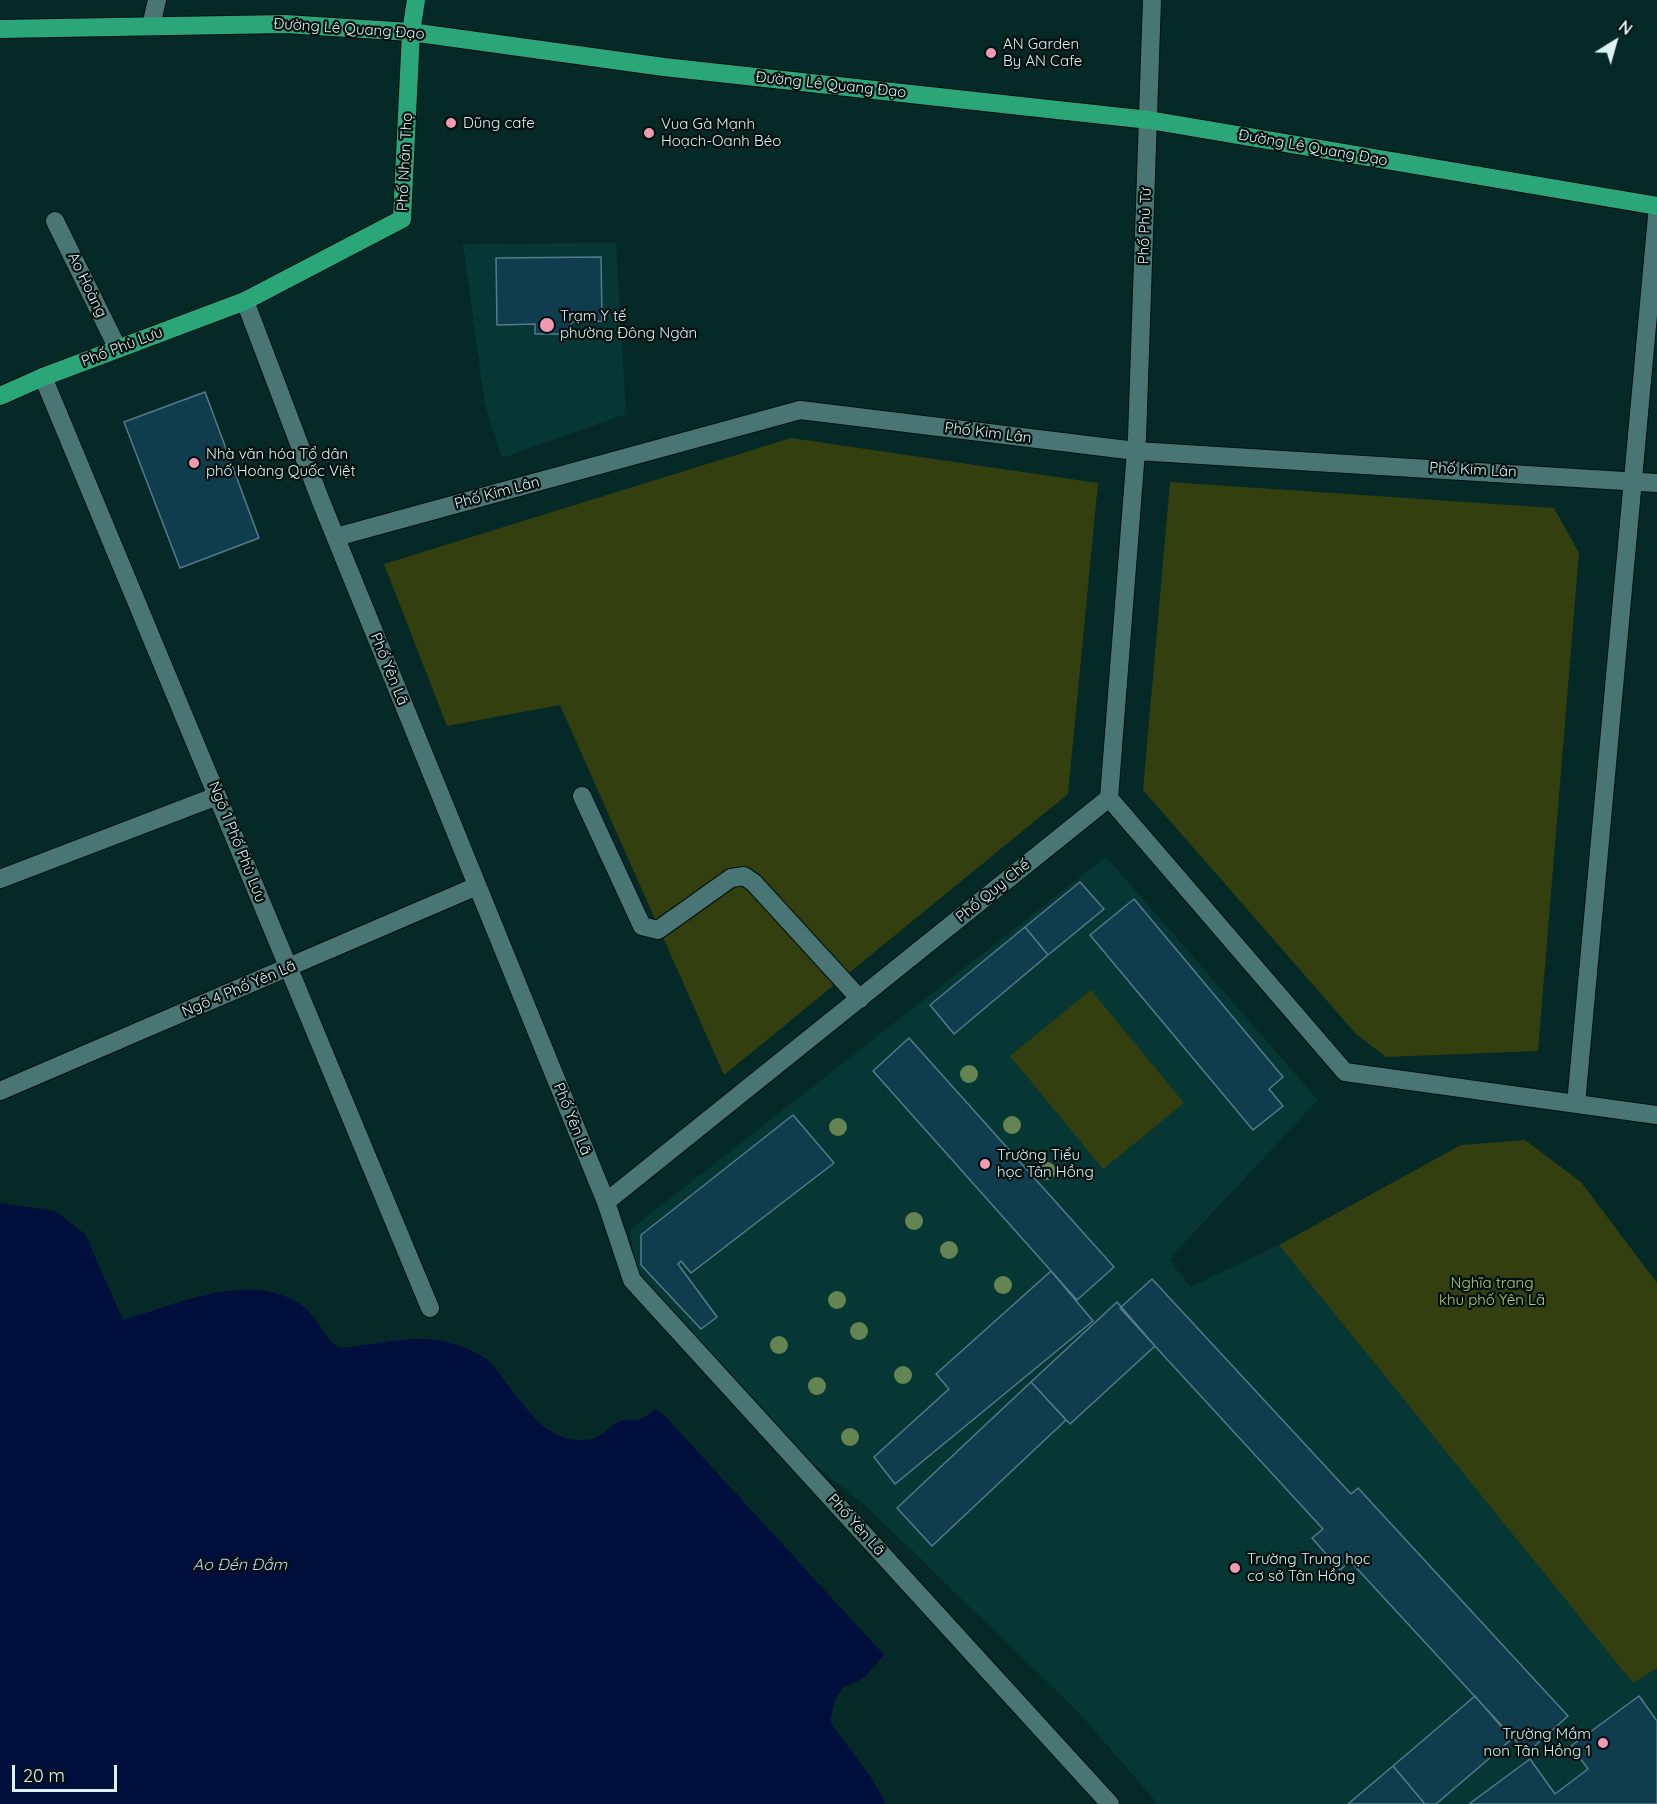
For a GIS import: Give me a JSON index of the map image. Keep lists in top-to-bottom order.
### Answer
{
  "streets": {
    "main road": ["Đường Lê Quang Đạo", "Phố Nhân Thọ", "Phố Phù Lưu"],
    "street": [
      "Phố Phủ Từ",
      "Ao Hoàng",
      "Phố Kim Lân",
      "Phố Yên Lã",
      "Ngõ 1 Phố Phù Lưu",
      "Phố Quy Chế",
      "Ngõ 4 Phố Yên Lã"
    ]
  },
  "crossings": [
    ["Đường Lê Quang Đạo", "Phố Nhân Thọ"],
    ["Đường Lê Quang Đạo", "Phố Phủ Từ"],
    ["Phố Nhân Thọ", "Phố Phù Lưu"],
    ["Phố Nhân Thọ", "Phố Yên Lã"],
    ["Phố Phủ Từ", "Phố Kim Lân"],
    ["Ao Hoàng", "Phố Phù Lưu"],
    ["Phố Phù Lưu", "Phố Yên Lã"],
    ["Phố Phù Lưu", "Ngõ 1 Phố Phù Lưu"],
    ["Phố Kim Lân", "Phố Yên Lã"],
    ["Phố Yên Lã", "Phố Quy Chế"],
    ["Phố Yên Lã", "Ngõ 4 Phố Yên Lã"],
    ["Ngõ 1 Phố Phù Lưu", "Ngõ 4 Phố Yên Lã"]
  ],
  "water": ["Ao Đền Đầm"],
  "parks": ["Nghĩa trang khu phố Yên Lã"],
  "places": [
    "AN Garden By AN Cafe",
    "Dũng cafe",
    "Vua Gà Mạnh Hoạch-Oanh Béo",
    "Trạm Y tế phường Đông Ngàn",
    "Nhà văn hóa Tổ dân phố Hoàng Quốc Việt",
    "Trường Tiểu học Tân Hồng",
    "Trường Trung học cơ sở Tân Hồng",
    "Trường Mầm non Tân Hồng 1"
  ],
  "scale_bar": "20 m",
  "north": "top right"
}
